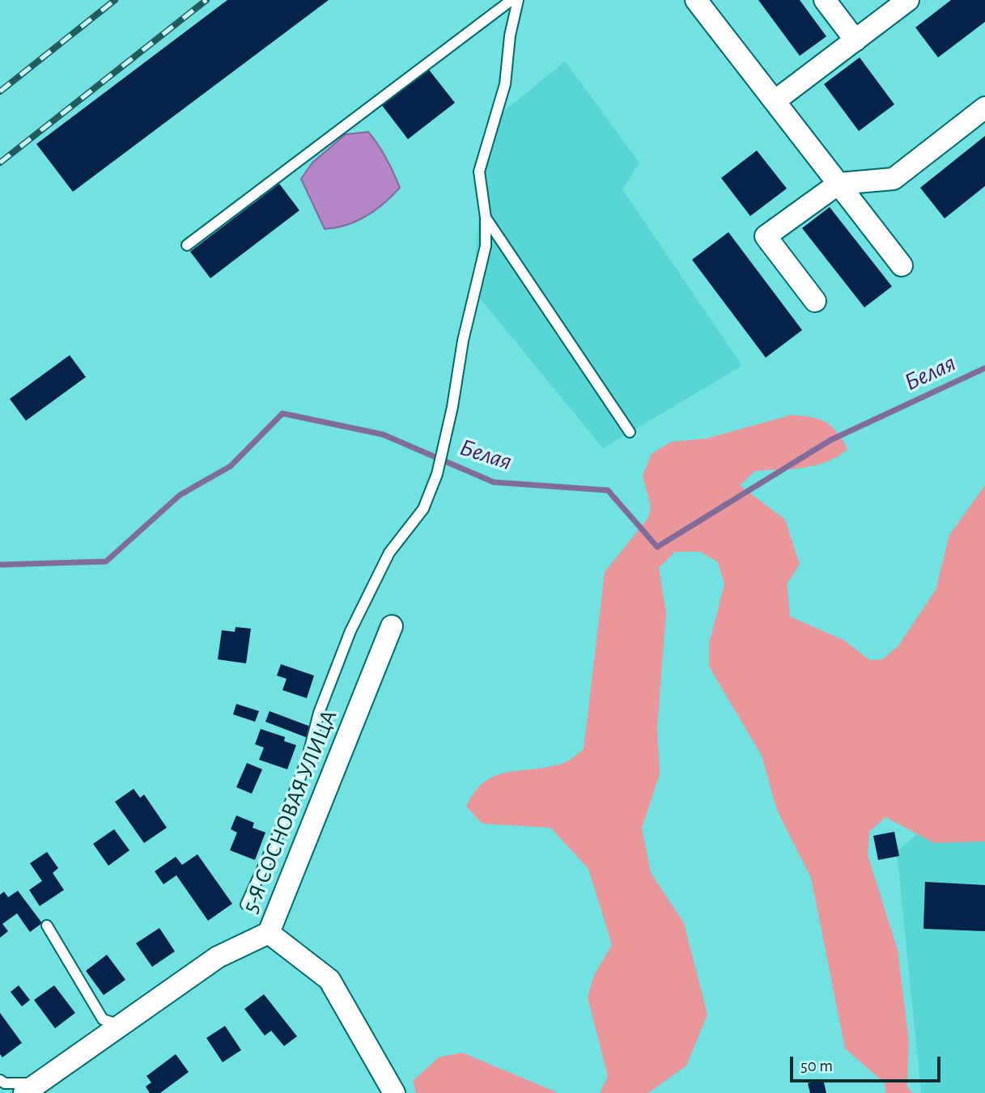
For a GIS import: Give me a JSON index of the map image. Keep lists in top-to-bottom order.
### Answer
{
  "streets": {
    "street": ["5-Я СОСНОВАЯ УЛИЦА"]
  },
  "water": ["Белая"],
  "scale_bar": "50 m"
}
